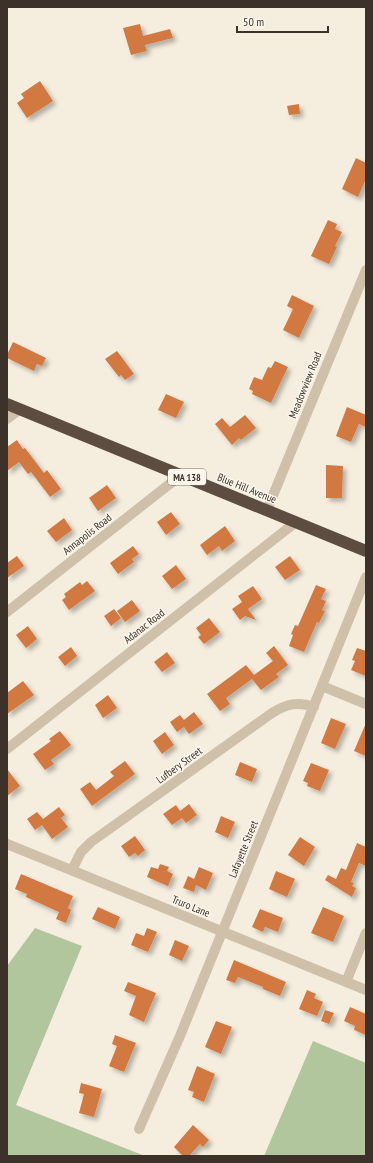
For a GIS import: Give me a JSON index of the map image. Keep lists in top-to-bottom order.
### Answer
{
  "streets": {
    "highway": ["MA 138", "Blue Hill Avenue"],
    "street": [
      "Meadowview Road",
      "Annapolis Road",
      "Adanac Road",
      "Lufbery Street",
      "Lafayette Street",
      "Truro Lane"
    ]
  },
  "crossings": [
    ["Meadowview Road", "Blue Hill Avenue"],
    ["Blue Hill Avenue", "Annapolis Road"],
    ["Blue Hill Avenue", "Adanac Road"],
    ["Lufbery Street", "Lafayette Street"],
    ["Lufbery Street", "Truro Lane"],
    ["Lafayette Street", "Truro Lane"]
  ],
  "scale_bar": "50 m"
}
